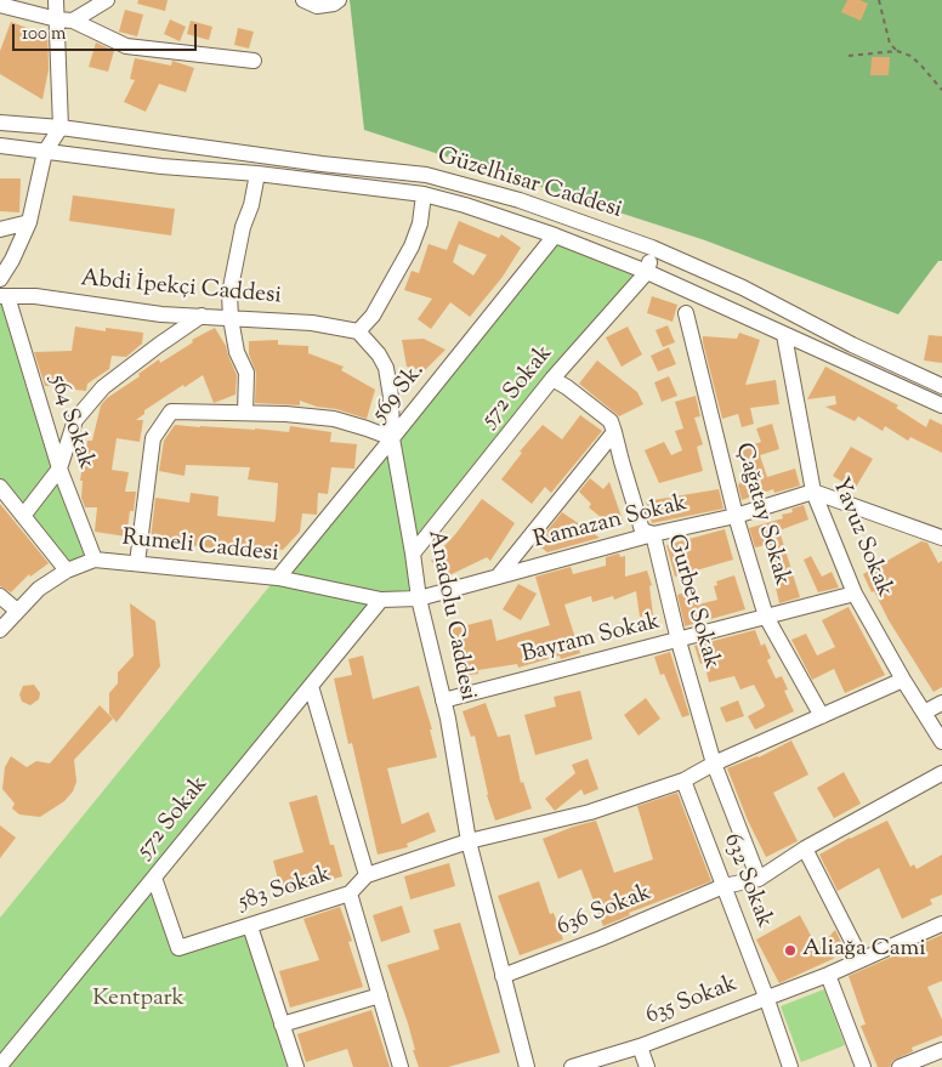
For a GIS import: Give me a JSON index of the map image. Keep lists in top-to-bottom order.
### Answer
{
  "streets": {
    "street": [
      "Güzelhisar Caddesi",
      "Abdi İpekçi Caddesi",
      "572 Sokak",
      "569 Sk.",
      "564 Sokak",
      "Çağatay Sokak",
      "Ramazan Sokak",
      "Yavuz Sokak",
      "Rumeli Caddesi",
      "Gurbet Sokak",
      "Anadolu Caddesi",
      "Bayram Sokak",
      "632 Sokak",
      "583 Sokak",
      "636 Sokak",
      "635 Sokak"
    ]
  },
  "crossings": [
    ["Güzelhisar Caddesi", "572 Sokak"],
    ["Güzelhisar Caddesi", "569 Sk."],
    ["Güzelhisar Caddesi", "Yavuz Sokak"],
    ["Abdi İpekçi Caddesi", "564 Sokak"],
    ["Abdi İpekçi Caddesi", "Anadolu Caddesi"],
    ["572 Sokak", "Rumeli Caddesi"],
    ["572 Sokak", "Gurbet Sokak"],
    ["572 Sokak", "Anadolu Caddesi"],
    ["572 Sokak", "583 Sokak"],
    ["569 Sk.", "Rumeli Caddesi"],
    ["569 Sk.", "Anadolu Caddesi"],
    ["564 Sokak", "Rumeli Caddesi"],
    ["Çağatay Sokak", "Ramazan Sokak"],
    ["Çağatay Sokak", "Bayram Sokak"],
    ["Çağatay Sokak", "583 Sokak"],
    ["Ramazan Sokak", "Yavuz Sokak"],
    ["Ramazan Sokak", "Rumeli Caddesi"],
    ["Ramazan Sokak", "Gurbet Sokak"],
    ["Ramazan Sokak", "Anadolu Caddesi"],
    ["Yavuz Sokak", "Bayram Sokak"],
    ["Yavuz Sokak", "583 Sokak"],
    ["Rumeli Caddesi", "Anadolu Caddesi"],
    ["Gurbet Sokak", "Bayram Sokak"],
    ["Gurbet Sokak", "583 Sokak"],
    ["Gurbet Sokak", "636 Sokak"],
    ["Anadolu Caddesi", "Bayram Sokak"],
    ["Anadolu Caddesi", "583 Sokak"],
    ["Anadolu Caddesi", "636 Sokak"],
    ["632 Sokak", "583 Sokak"],
    ["632 Sokak", "636 Sokak"],
    ["632 Sokak", "635 Sokak"]
  ],
  "parks": ["Kentpark"],
  "places": ["Aliağa Cami"],
  "scale_bar": "100 m"
}
